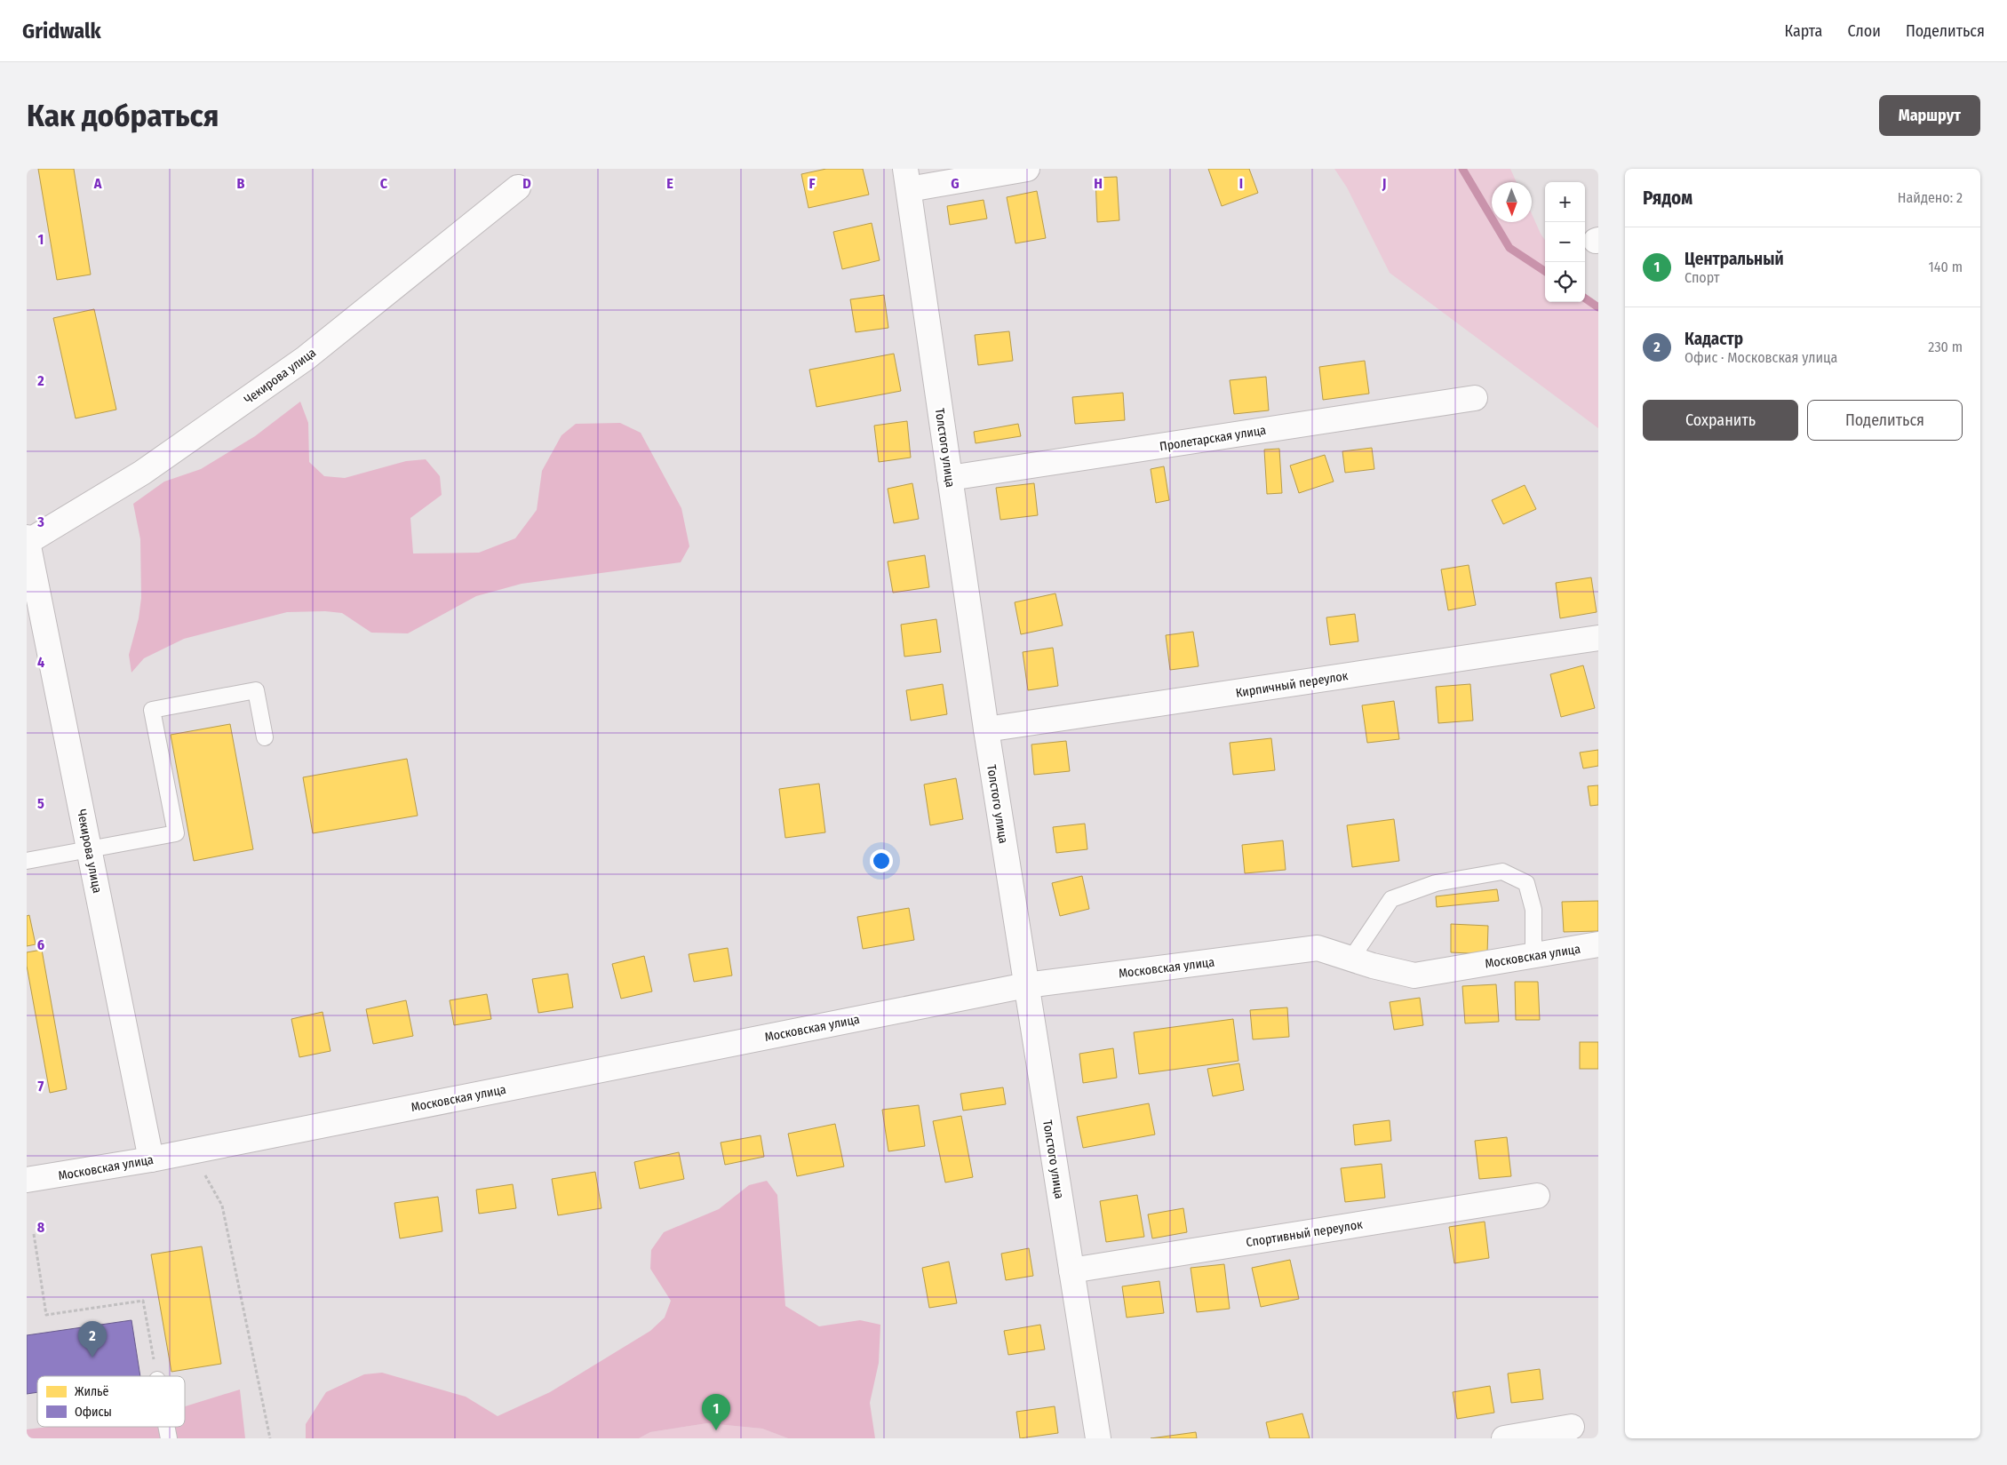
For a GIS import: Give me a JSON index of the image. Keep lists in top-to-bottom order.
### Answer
{
  "streets": {
    "street": [
      "Чекирова улица",
      "Пролетарская улица",
      "Толстого улица",
      "Кирпичный переулок",
      "Московская улица",
      "Спортивный переулок"
    ]
  },
  "crossings": [
    ["Чекирова улица", "Московская улица"],
    ["Пролетарская улица", "Толстого улица"],
    ["Толстого улица", "Кирпичный переулок"],
    ["Толстого улица", "Московская улица"],
    ["Толстого улица", "Спортивный переулок"]
  ],
  "legend": ["Жильё", "Офисы"],
  "north": "bottom",
  "page": {
    "header": "Gridwalk",
    "nav": ["Карта", "Слои", "Поделиться"],
    "buttons": [
      "Маршрут",
      ["Сохранить", "Поделиться"]
    ],
    "title": "Как добраться",
    "heading": ["Рядом", "Найдено: 2"],
    "map_buttons": ["+", "−"],
    "list": [
      {
        "mark": "1",
        "name": "Центральный",
        "note": "Спорт",
        "value": "140 m"
      },
      {
        "mark": "2",
        "name": "Кадастр",
        "note": "Офис · Московская улица",
        "value": "230 m"
      }
    ],
    "pins": ["2", "1"]
  },
  "grid": {
    "columns": [
      "A",
      "B",
      "C",
      "D",
      "E",
      "F",
      "G",
      "H",
      "I",
      "J"
    ],
    "rows": [
      "1",
      "2",
      "3",
      "4",
      "5",
      "6",
      "7",
      "8"
    ]
  }
}
